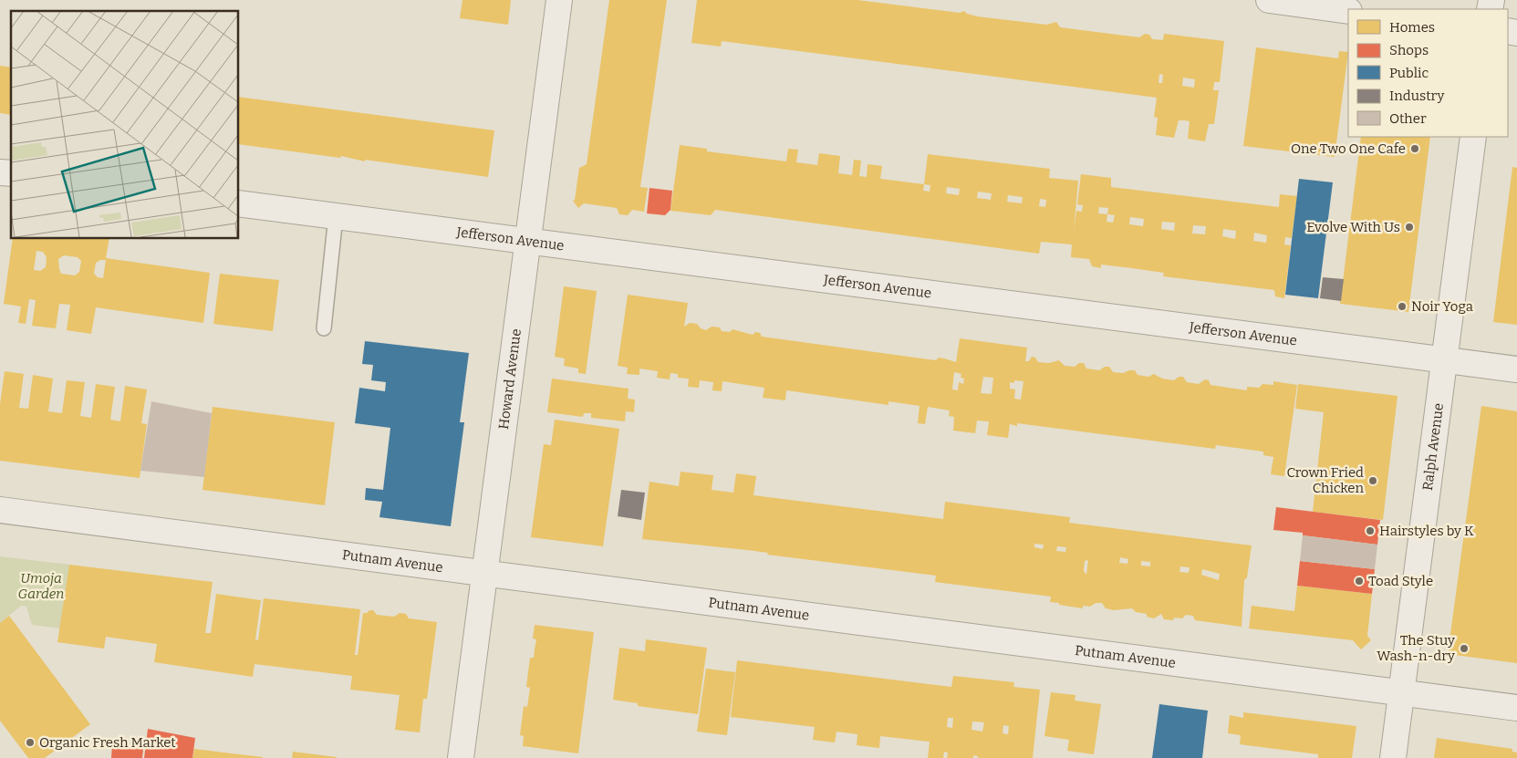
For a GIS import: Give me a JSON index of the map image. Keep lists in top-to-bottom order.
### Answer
{
  "streets": {
    "street": [
      "Jefferson Avenue",
      "Howard Avenue",
      "Ralph Avenue",
      "Putnam Avenue"
    ]
  },
  "crossings": [
    ["Jefferson Avenue", "Howard Avenue"],
    ["Jefferson Avenue", "Ralph Avenue"],
    ["Howard Avenue", "Putnam Avenue"],
    ["Ralph Avenue", "Putnam Avenue"]
  ],
  "parks": ["Umoja Garden"],
  "places": [
    "One Two One Cafe",
    "Evolve With Us",
    "Noir Yoga",
    "Crown Fried Chicken",
    "Hairstyles by K",
    "Toad Style",
    "The Stuy Wash-n-dry",
    "Organic Fresh Market"
  ],
  "legend": [
    "Homes",
    "Shops",
    "Public",
    "Industry",
    "Other"
  ]
}
